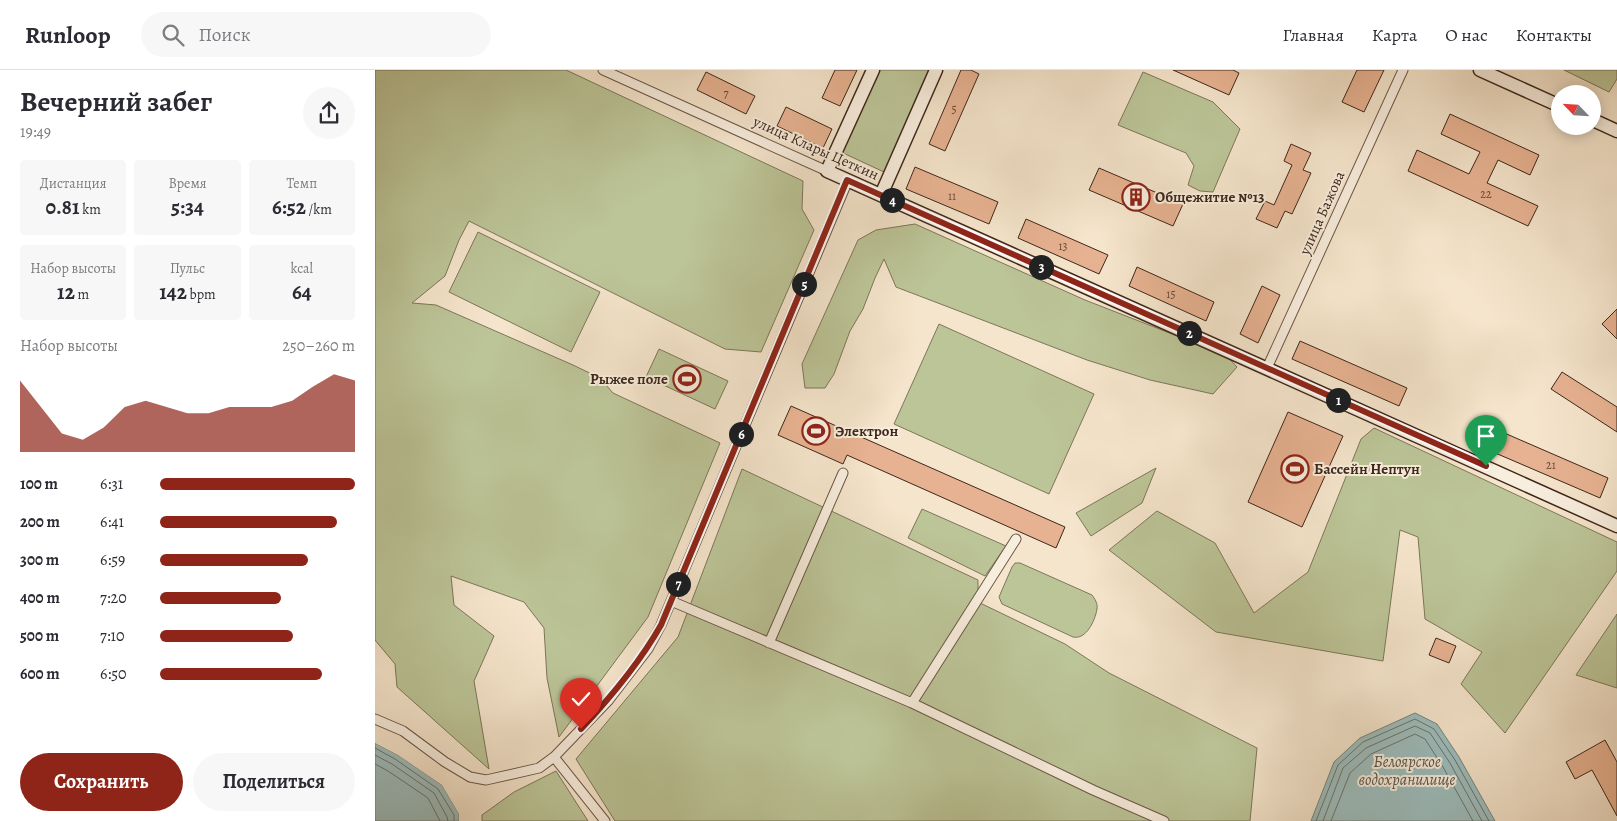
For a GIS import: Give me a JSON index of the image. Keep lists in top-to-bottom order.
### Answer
{
  "streets": {
    "street": ["улица Клары Цеткин", "улица Бажова"]
  },
  "crossings": [
    ["улица Клары Цеткин", "улица Бажова"]
  ],
  "water": ["Белоярское водохранилище"],
  "places": {
    "building": ["Общежитие №13"],
    "sports": ["Рыжее поле", "Электрон", "Бассейн Нептун"]
  },
  "house_numbers": [
    "7",
    "5",
    "22",
    "11",
    "13",
    "15",
    "21"
  ],
  "north": "top left",
  "page": {
    "header": "Runloop",
    "search": "Поиск",
    "nav": [
      "Главная",
      "Карта",
      "О нас",
      "Контакты"
    ],
    "heading": ["Вечерний забег", "19:49"],
    "stats": [
      ["Дистанция", "0.81 km"],
      ["Время", "5:34"],
      ["Темп", "6:52 /km"],
      ["Набор высоты", "12 m"],
      ["Пульс", "142 bpm"],
      ["kcal", "64"]
    ],
    "pins": [
      "4",
      "3",
      "5",
      "2",
      "1",
      "6",
      "7"
    ],
    "chart": ["Набор высоты", "250–260 m"],
    "list": [
      {
        "name": "100 m",
        "note": "6:31"
      },
      {
        "name": "200 m",
        "note": "6:41"
      },
      {
        "name": "300 m",
        "note": "6:59"
      },
      {
        "name": "400 m",
        "note": "7:20"
      },
      {
        "name": "500 m",
        "note": "7:10"
      },
      {
        "name": "600 m",
        "note": "6:50"
      }
    ],
    "buttons": ["Сохранить", "Поделиться"]
  }
}
